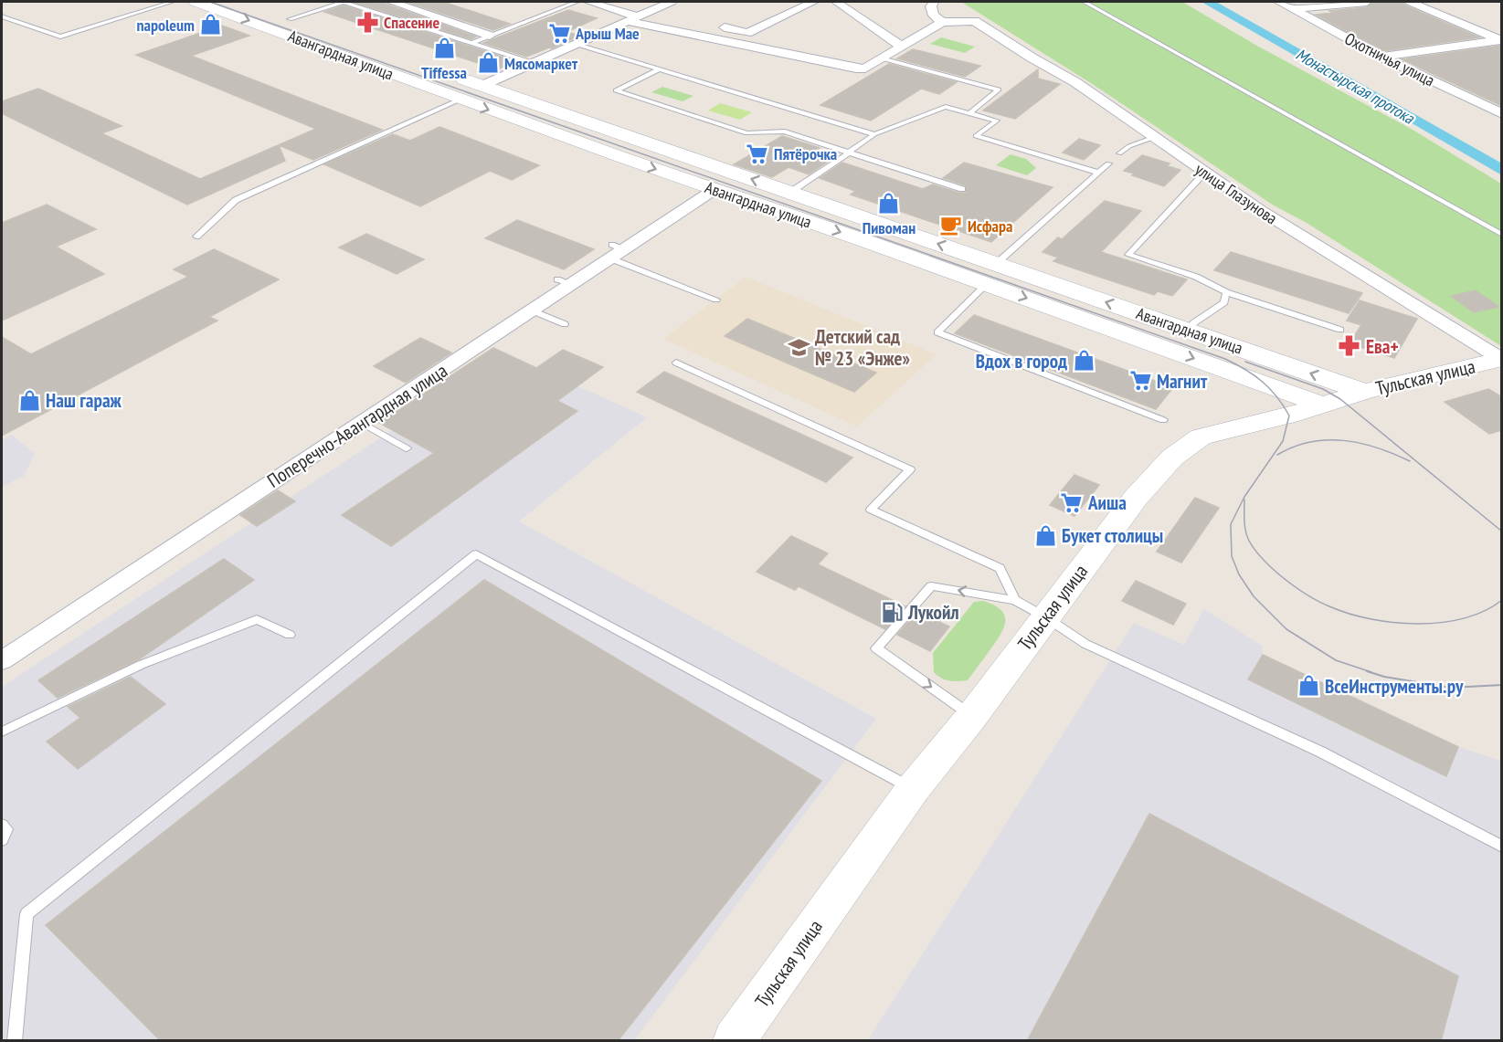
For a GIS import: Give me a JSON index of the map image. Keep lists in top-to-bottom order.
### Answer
{
  "streets": {
    "main road": ["Авангардная улица", "Тульская улица"],
    "street": ["Охотничья улица", "улица Глазунова", "Поперечно-Авангардная улица"]
  },
  "crossings": [
    ["Авангардная улица", "Тульская улица"],
    ["Авангардная улица", "Поперечно-Авангардная улица"],
    ["улица Глазунова", "Тульская улица"]
  ],
  "water": ["Монастырская протока"],
  "places": {
    "pharmacy": ["Спасение", "Ева+"],
    "shop": [
      "napoleum",
      "Tiffessa",
      "Мясомаркет",
      "Пивоман",
      "Вдох в город",
      "Наш гараж",
      "Букет столицы",
      "ВсеИнструменты.ру"
    ],
    "supermarket": [
      "Арыш Мае",
      "Пятёрочка",
      "Магнит",
      "Аиша"
    ],
    "cafe": ["Исфара"],
    "school or university": ["Детский сад № 23 «Энже»"],
    "fuel station": ["Лукойл"]
  }
}
